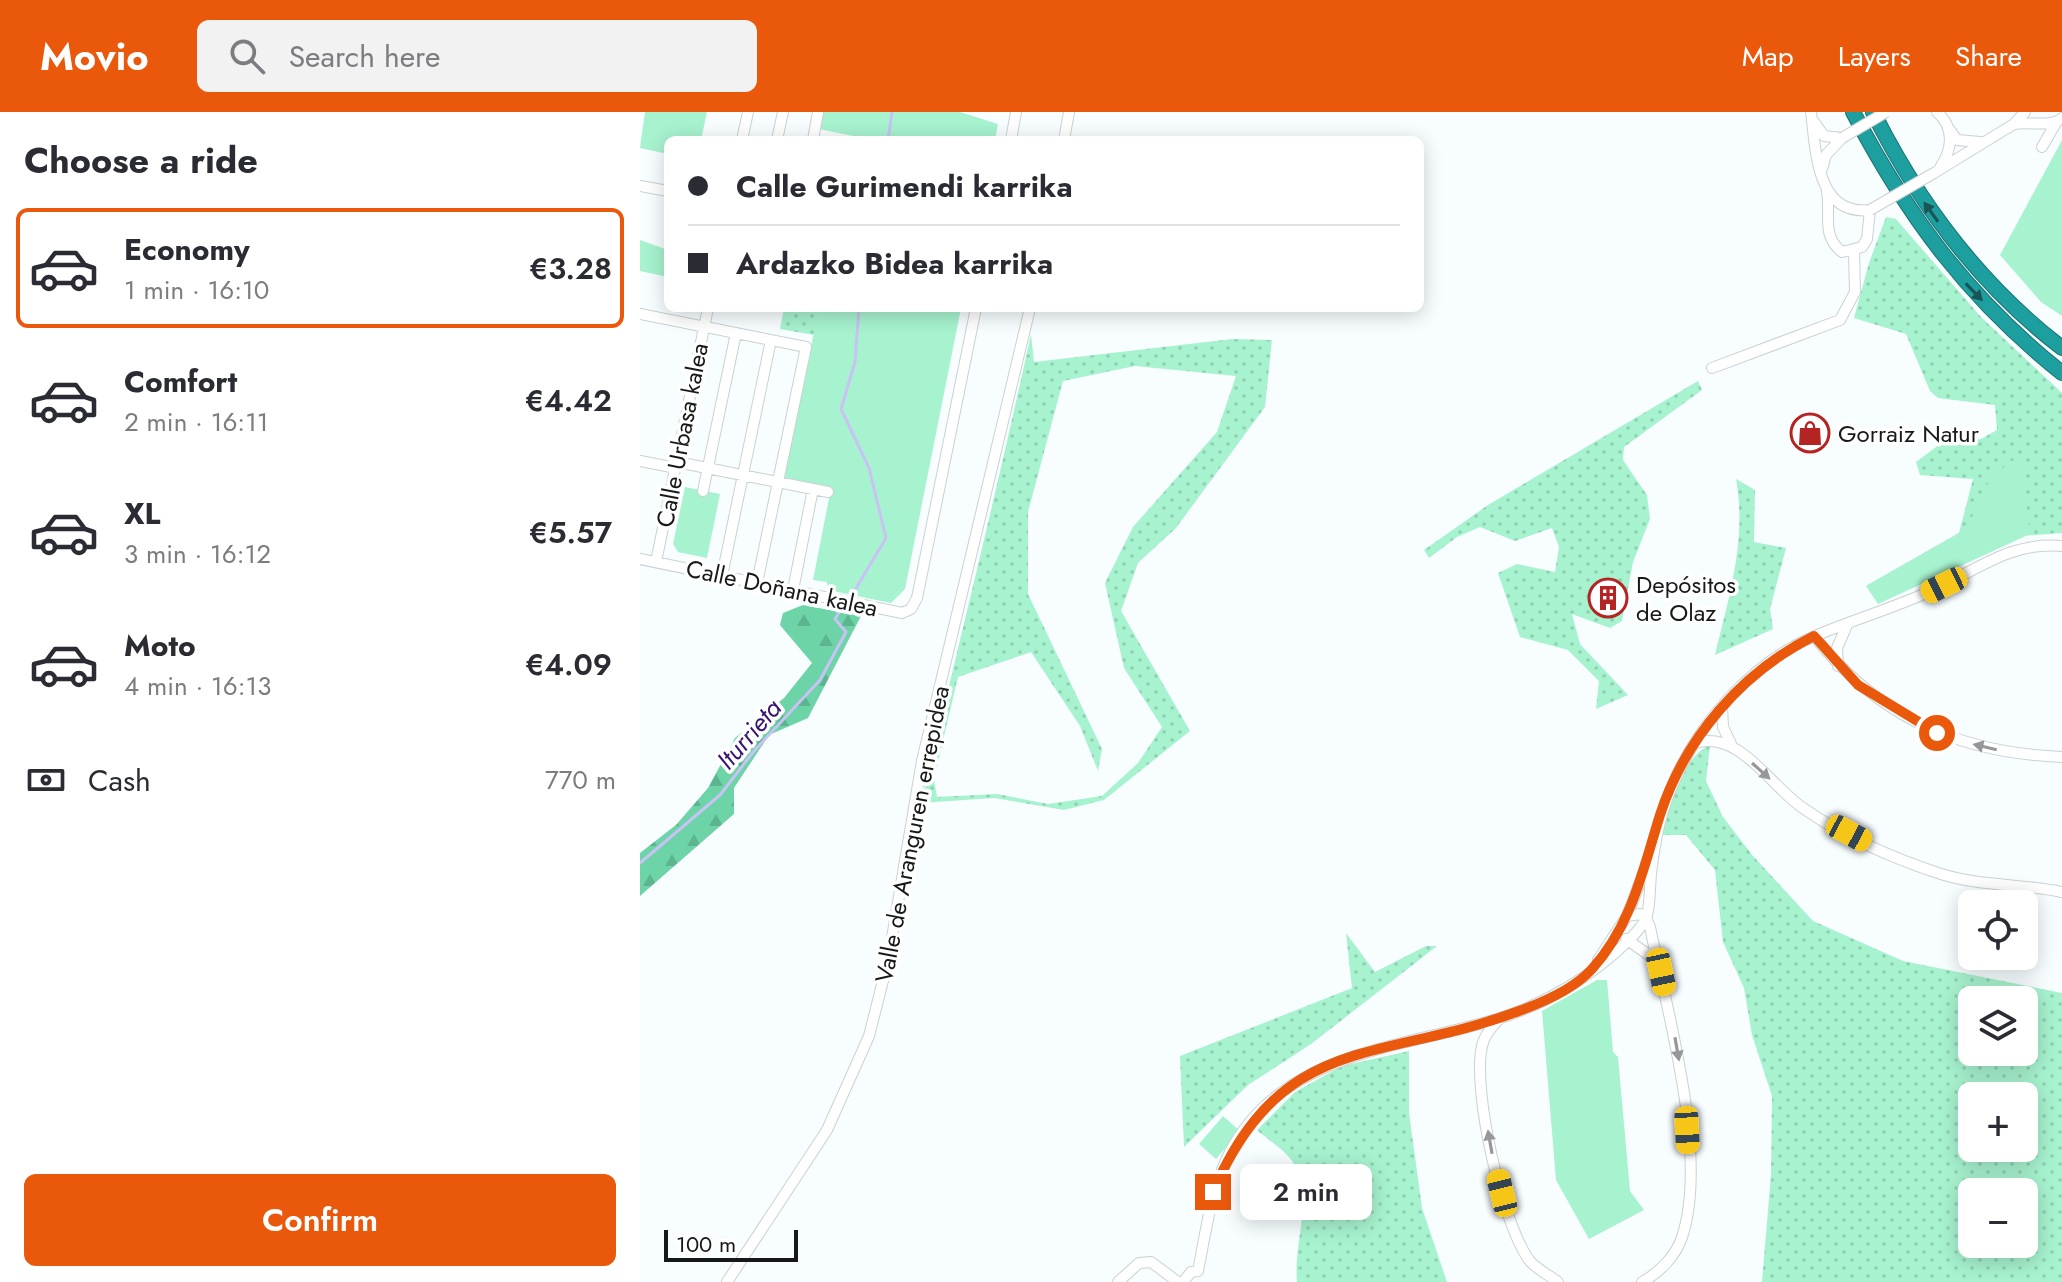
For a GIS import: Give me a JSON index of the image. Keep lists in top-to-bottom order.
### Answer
{
  "streets": {
    "street": ["Calle Urbasa kalea", "Calle Doñana kalea", "Valle de Aranguren errepidea"]
  },
  "crossings": [
    ["Calle Urbasa kalea", "Calle Doñana kalea"]
  ],
  "water": ["Iturrieta"],
  "places": {
    "shop": ["Gorraiz Natur"],
    "building": ["Depósitos de Olaz"]
  },
  "scale_bar": "100 m",
  "page": {
    "header": "Movio",
    "search": "Search here",
    "nav": ["Map", "Layers", "Share"],
    "heading": "Choose a ride",
    "banner": ["Calle Gurimendi karrika", "Ardazko Bidea karrika"],
    "list": [
      {
        "name": "Economy",
        "note": "1 min · 16:10",
        "value": "€3.28"
      },
      {
        "name": "Comfort",
        "note": "2 min · 16:11",
        "value": "€4.42"
      },
      {
        "name": "XL",
        "note": "3 min · 16:12",
        "value": "€5.57"
      },
      {
        "name": "Moto",
        "note": "4 min · 16:13",
        "value": "€4.09"
      }
    ],
    "pay": ["Cash", "770 m"],
    "map_buttons": ["+", "−"],
    "buttons": "Confirm",
    "bubble": "2 min",
    "scale": "100 m"
  }
}
